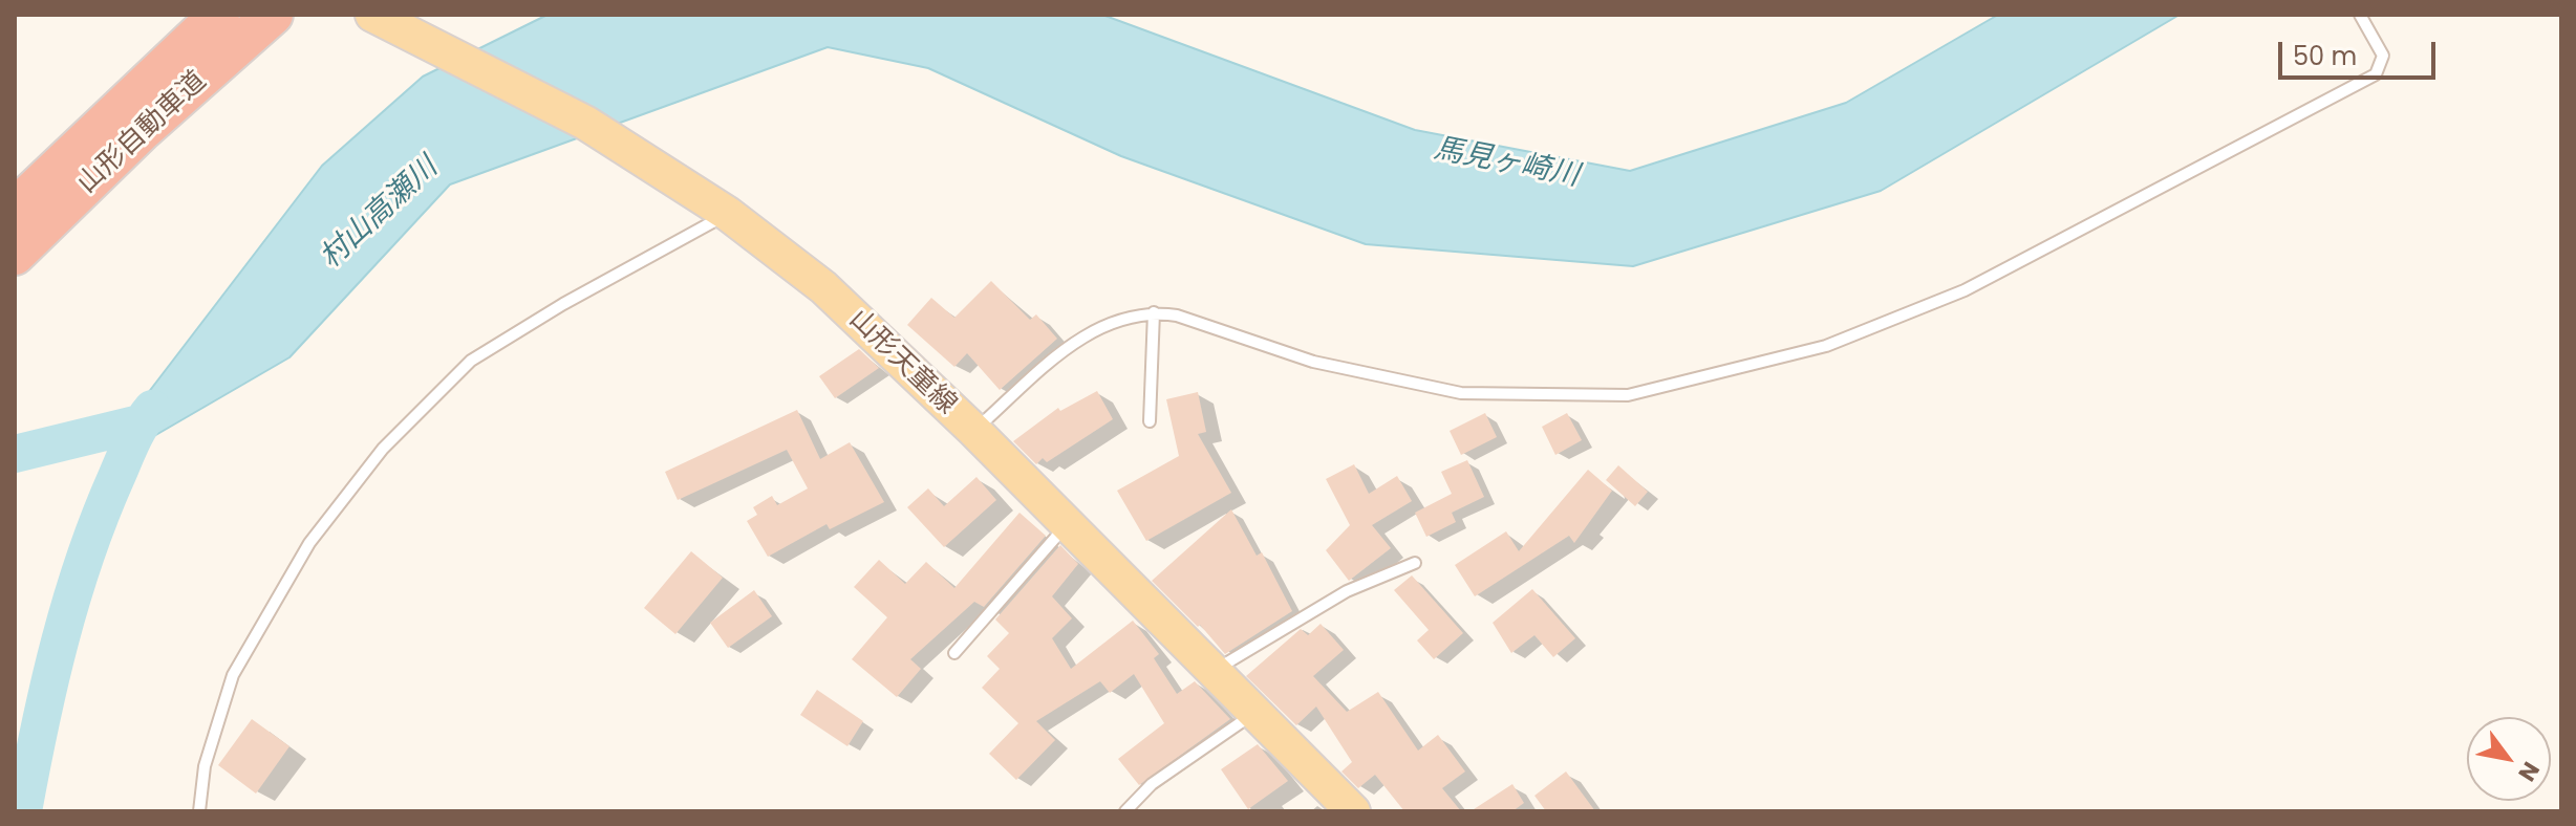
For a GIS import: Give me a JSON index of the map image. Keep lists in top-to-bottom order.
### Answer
{
  "streets": {
    "highway": ["山形自動車道"],
    "main road": ["山形天童線"]
  },
  "water": ["馬見ヶ崎川", "村山高瀬川"],
  "scale_bar": "50 m",
  "north": "bottom right"
}
